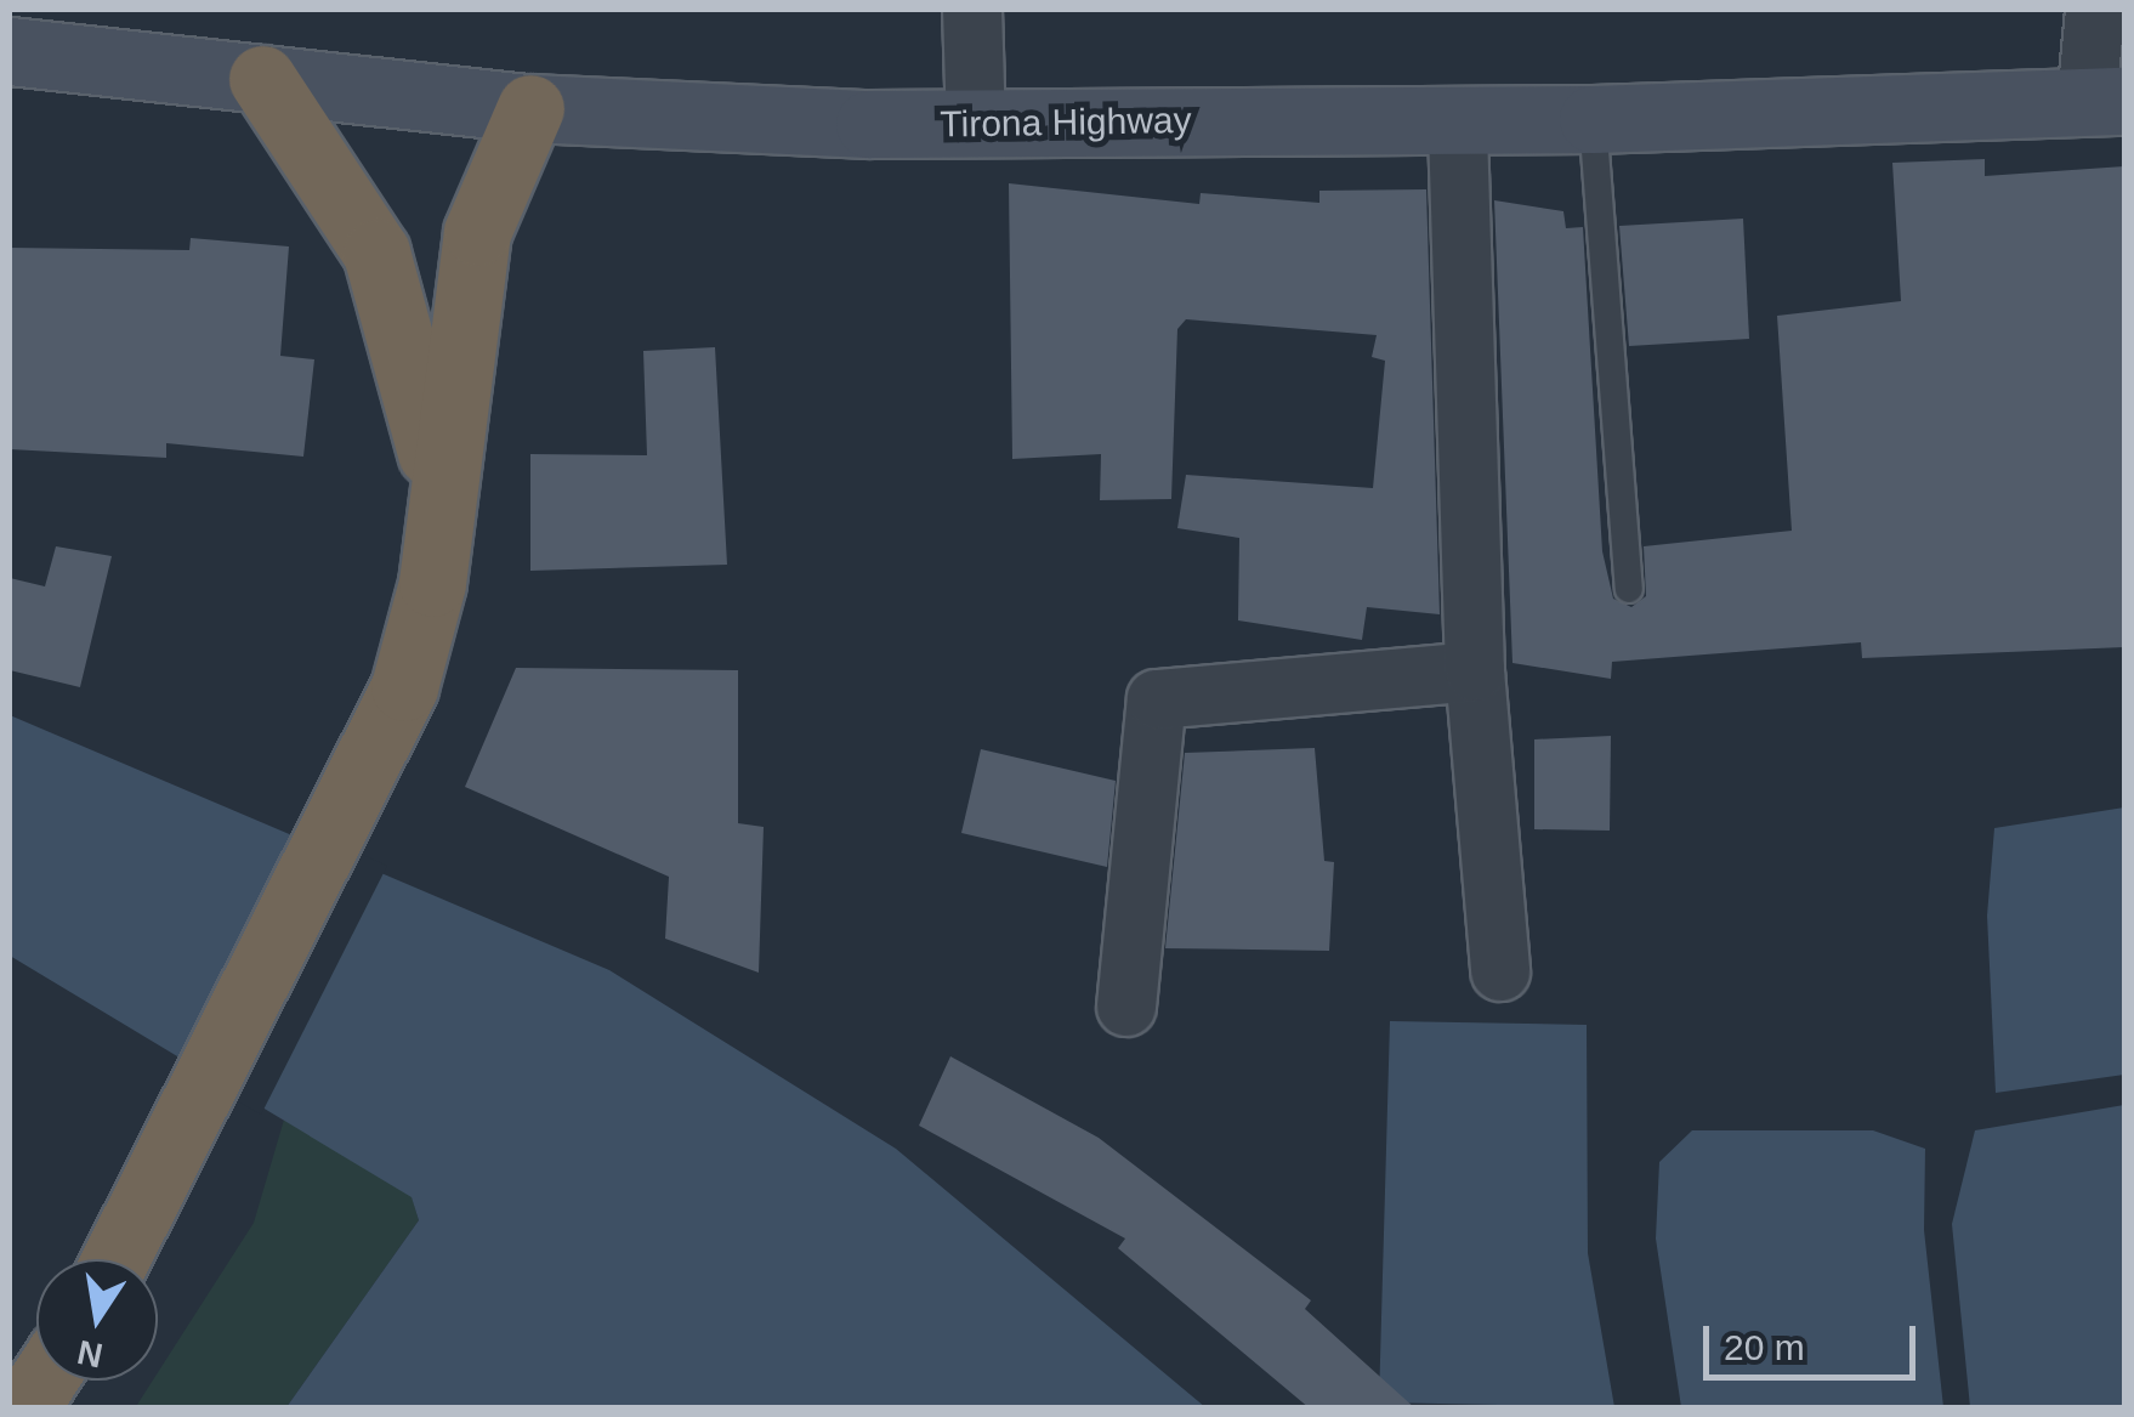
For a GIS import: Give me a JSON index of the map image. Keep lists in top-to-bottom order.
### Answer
{
  "streets": {
    "main road": ["Tirona Highway"]
  },
  "scale_bar": "20 m",
  "north": "bottom"
}
